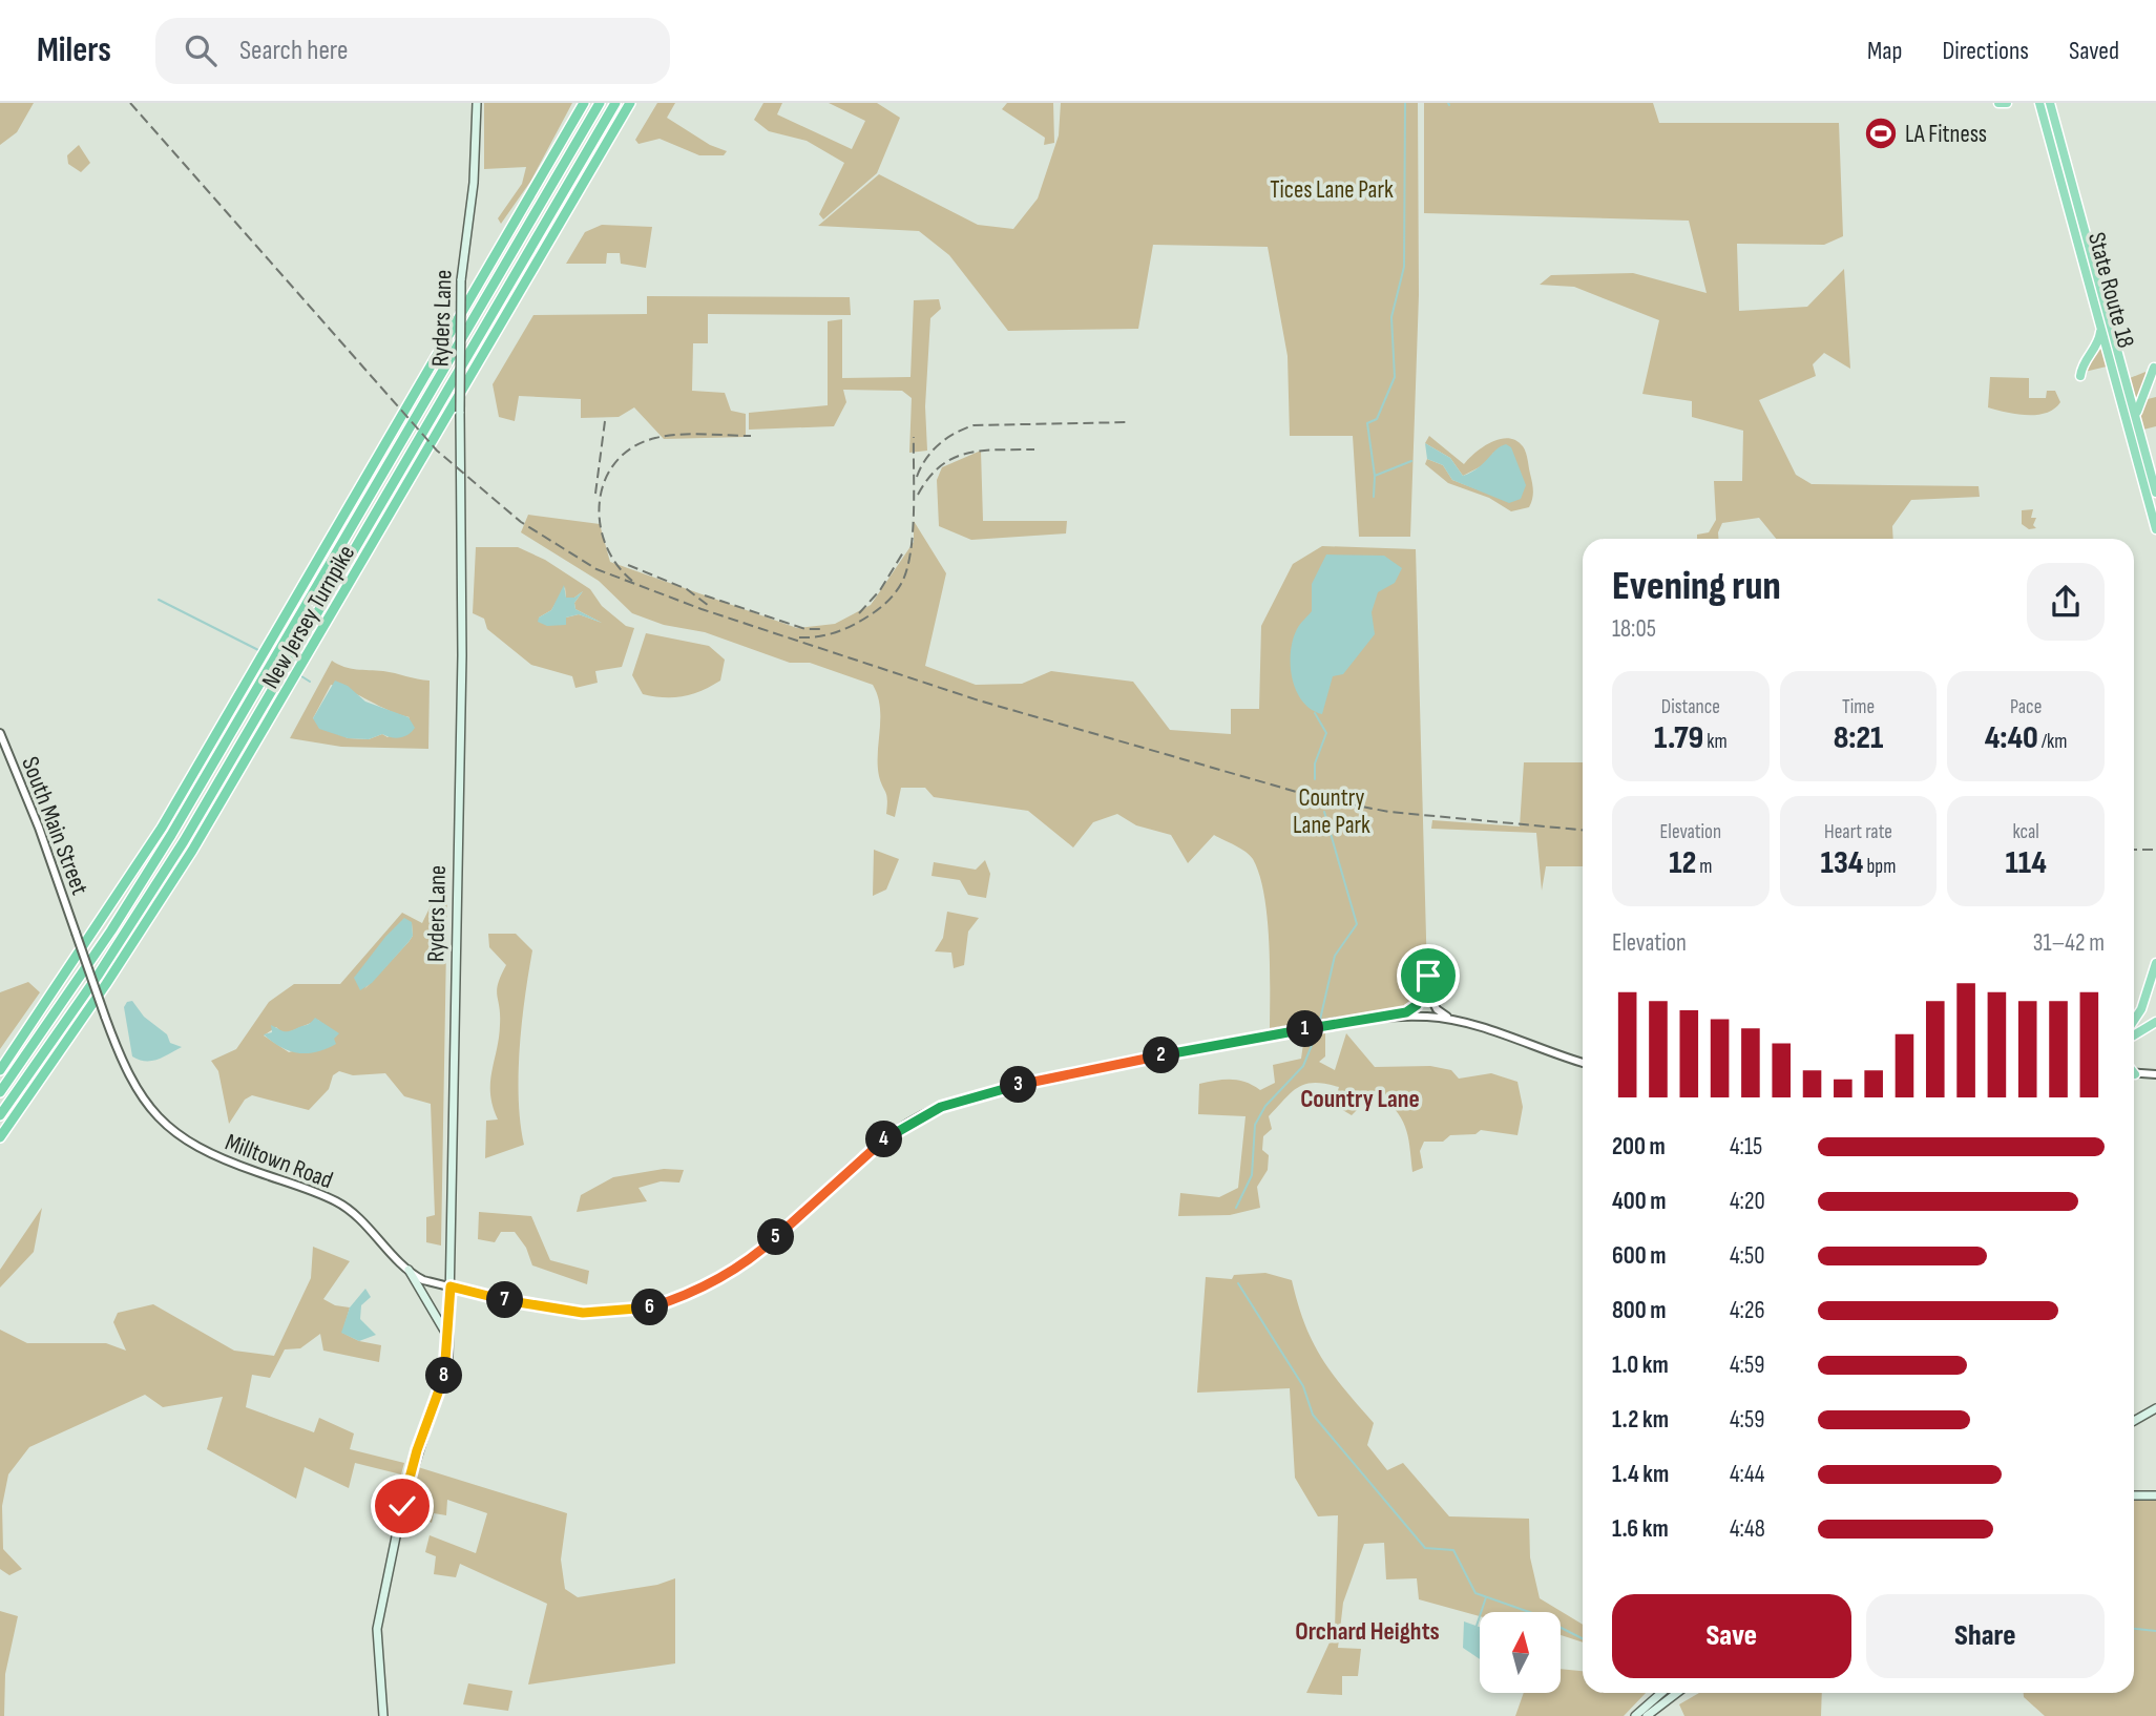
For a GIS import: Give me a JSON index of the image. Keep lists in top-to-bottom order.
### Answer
{
  "streets": {
    "highway": ["State Route 18", "New Jersey Turnpike"],
    "main road": ["Ryders Lane"],
    "street": ["South Main Street", "Milltown Road"]
  },
  "crossings": [
    ["Ryders Lane", "Milltown Road"],
    ["South Main Street", "Milltown Road"]
  ],
  "districts": ["Country Lane", "Orchard Heights"],
  "parks": ["Tices Lane Park", "Country Lane Park"],
  "places": {
    "sports": ["LA Fitness"]
  },
  "north": "top",
  "page": {
    "header": "Milers",
    "search": "Search here",
    "nav": ["Map", "Directions", "Saved"],
    "heading": ["Evening run", "18:05"],
    "stats": [
      ["Distance", "1.79 km"],
      ["Time", "8:21"],
      ["Pace", "4:40 /km"],
      ["Elevation", "12 m"],
      ["Heart rate", "134 bpm"],
      ["kcal", "114"]
    ],
    "chart": ["Elevation", "31–42 m"],
    "pins": [
      "1",
      "2",
      "3",
      "4",
      "5",
      "7",
      "6",
      "8"
    ],
    "list": [
      {
        "name": "200 m",
        "note": "4:15"
      },
      {
        "name": "400 m",
        "note": "4:20"
      },
      {
        "name": "600 m",
        "note": "4:50"
      },
      {
        "name": "800 m",
        "note": "4:26"
      },
      {
        "name": "1.0 km",
        "note": "4:59"
      },
      {
        "name": "1.2 km",
        "note": "4:59"
      },
      {
        "name": "1.4 km",
        "note": "4:44"
      },
      {
        "name": "1.6 km",
        "note": "4:48"
      }
    ],
    "buttons": ["Save", "Share"]
  }
}
